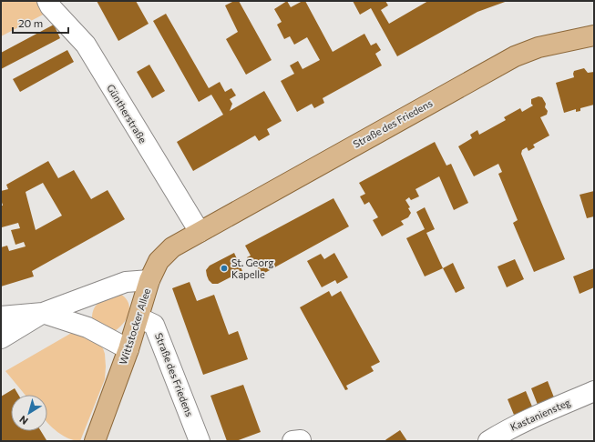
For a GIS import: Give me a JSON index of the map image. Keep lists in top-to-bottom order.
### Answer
{
  "streets": {
    "main road": ["Straße des Friedens", "Wittstocker Allee"],
    "street": ["Güntherstraße", "Kastaniensteg"]
  },
  "crossings": [
    ["Güntherstraße", "Straße des Friedens"],
    ["Güntherstraße", "Wittstocker Allee"],
    ["Straße des Friedens", "Wittstocker Allee"]
  ],
  "places": ["St. Georg Kapelle"],
  "scale_bar": "20 m",
  "north": "bottom left"
}
